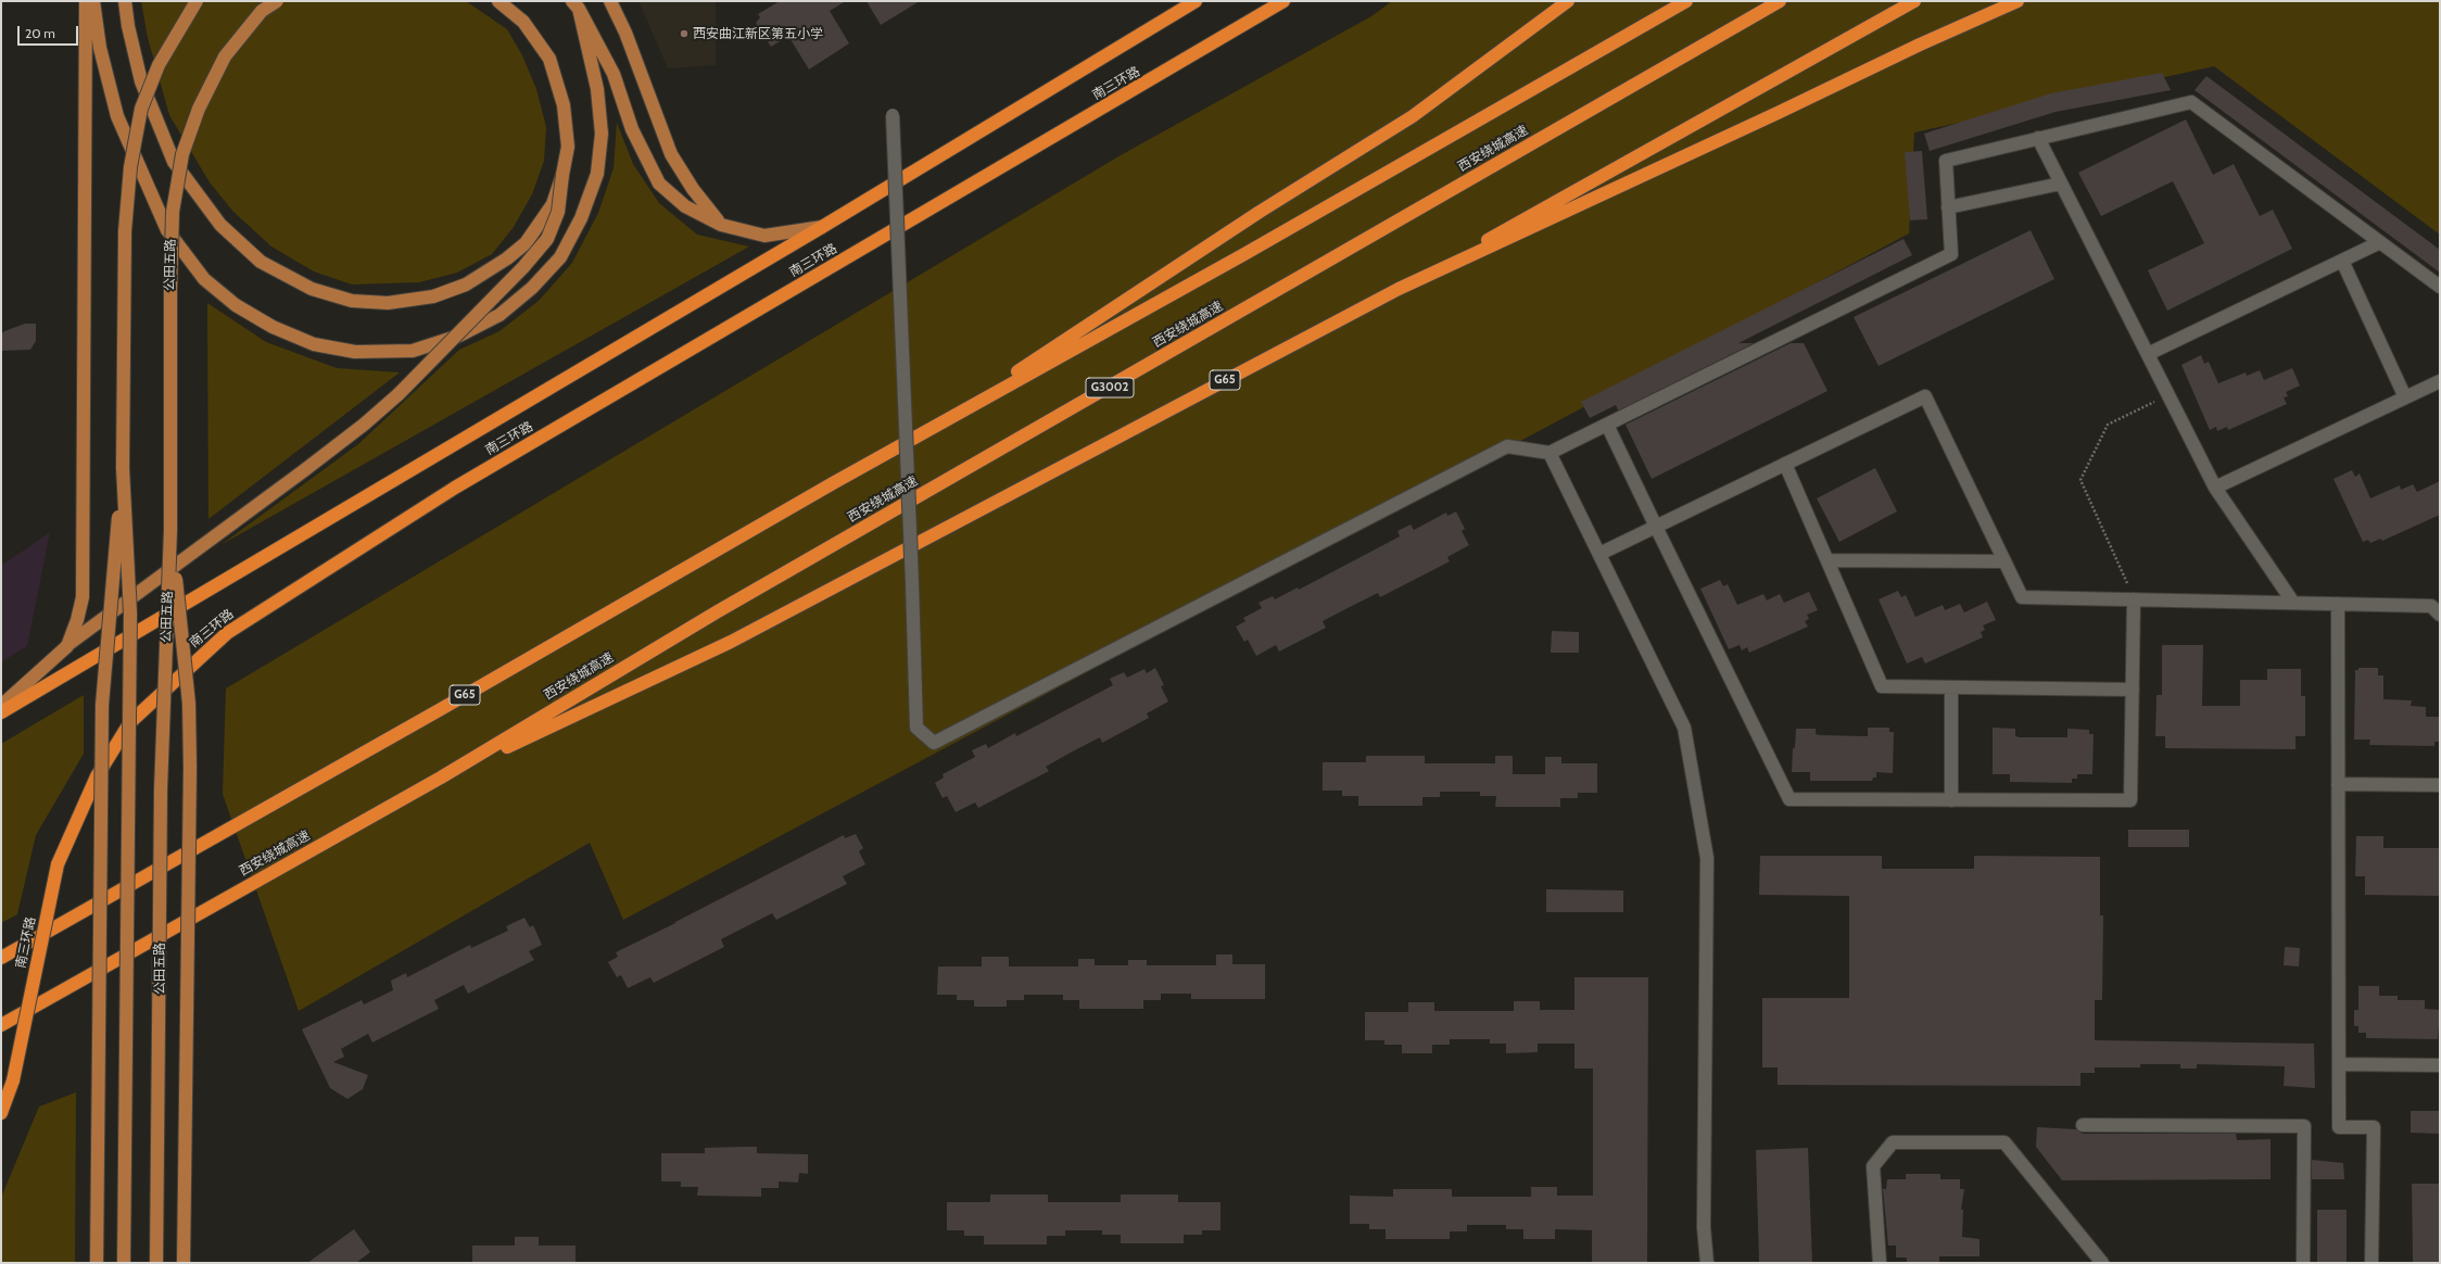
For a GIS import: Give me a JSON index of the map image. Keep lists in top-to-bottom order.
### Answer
{
  "streets": {
    "highway": [
      "南三环路",
      "西安绕城高速",
      "G65",
      "G3002"
    ],
    "main road": ["公田五路"]
  },
  "crossings": [
    ["西安绕城高速", "G65"]
  ],
  "places": ["西安曲江新区第五小学"],
  "scale_bar": "20 m"
}
